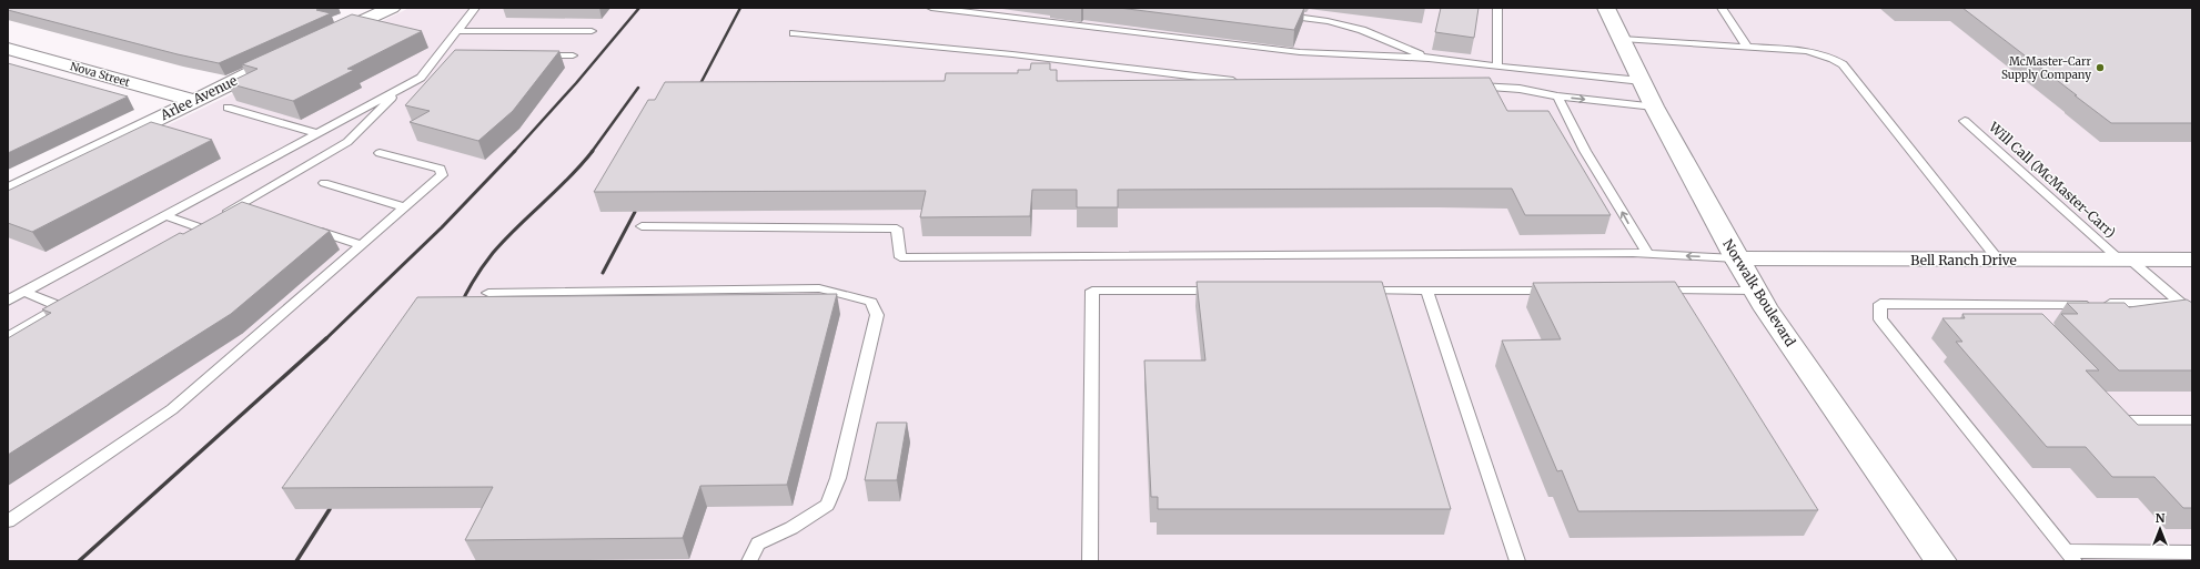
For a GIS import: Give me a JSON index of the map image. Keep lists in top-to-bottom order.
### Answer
{
  "streets": {
    "street": [
      "Nova Street",
      "Arlee Avenue",
      "Bell Ranch Drive",
      "Norwalk Boulevard"
    ],
    "lane": ["Will Call (McMaster-Carr)"]
  },
  "crossings": [
    ["Nova Street", "Arlee Avenue"],
    ["Will Call (McMaster-Carr)", "Bell Ranch Drive"],
    ["Bell Ranch Drive", "Norwalk Boulevard"]
  ],
  "places": ["McMaster-Carr Supply Company"],
  "north": "top"
}
